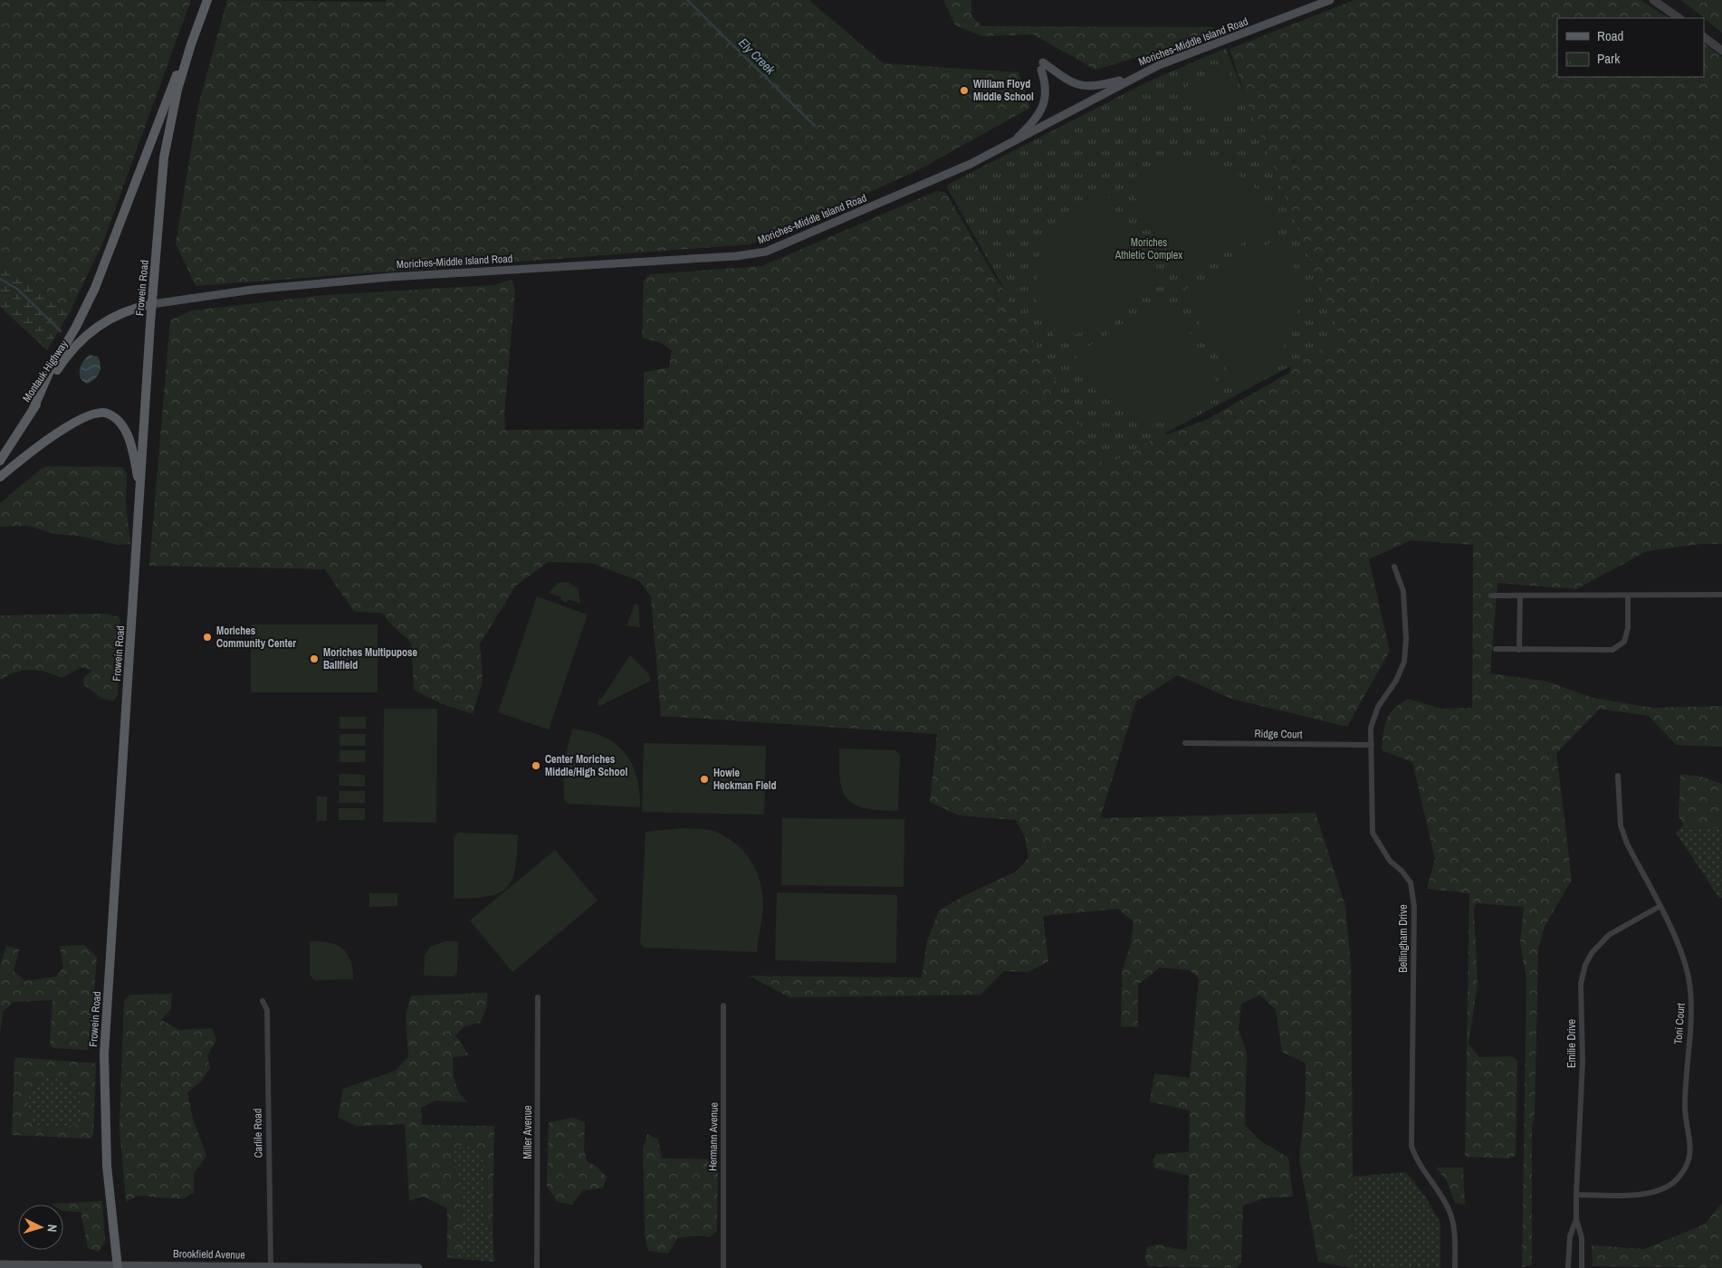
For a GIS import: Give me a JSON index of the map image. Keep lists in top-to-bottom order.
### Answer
{
  "streets": {
    "main road": [
      "Moriches-Middle Island Road",
      "Frowein Road",
      "Montauk Highway",
      "Brookfield Avenue"
    ],
    "street": [
      "Ridge Court",
      "Bellingham Drive",
      "Toni Court",
      "Emilie Drive",
      "Miller Avenue",
      "Carlile Road",
      "Hermann Avenue"
    ]
  },
  "crossings": [
    ["Moriches-Middle Island Road", "Frowein Road"],
    ["Moriches-Middle Island Road", "Montauk Highway"],
    ["Frowein Road", "Montauk Highway"],
    ["Frowein Road", "Brookfield Avenue"],
    ["Ridge Court", "Bellingham Drive"],
    ["Toni Court", "Emilie Drive"],
    ["Carlile Road", "Brookfield Avenue"]
  ],
  "water": ["Ely Creek"],
  "parks": ["Moriches Athletic Complex"],
  "places": [
    "William Floyd Middle School",
    "Moriches Community Center",
    "Moriches Multipupose Ballfield",
    "Center Moriches Middle/High School",
    "Howie Heckman Field"
  ],
  "legend": ["Road", "Park"],
  "north": "right"
}
